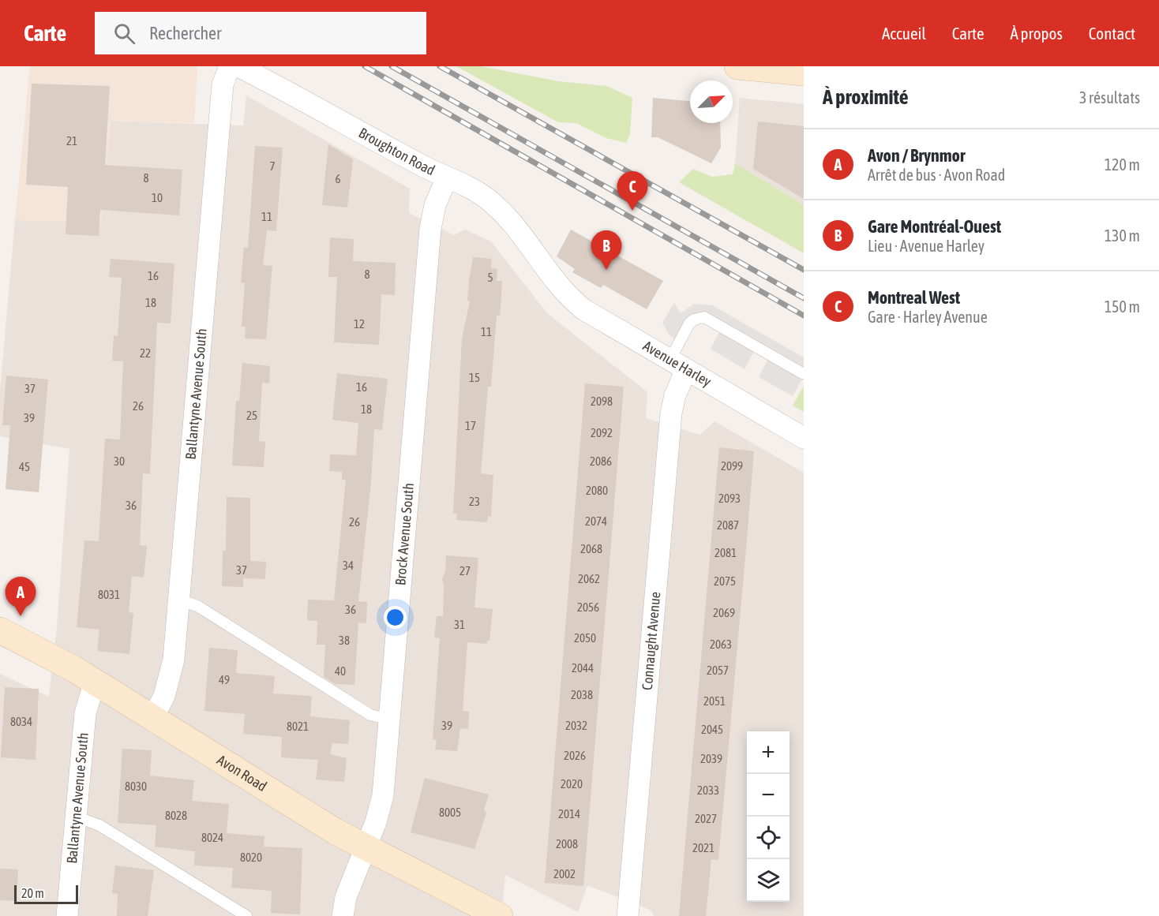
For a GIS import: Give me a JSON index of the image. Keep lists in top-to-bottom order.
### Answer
{
  "streets": {
    "main road": ["Avon Road"],
    "street": [
      "Broughton Road",
      "Avenue Harley",
      "Ballantyne Avenue South",
      "Brock Avenue South",
      "Connaught Avenue"
    ]
  },
  "crossings": [
    ["Broughton Road", "Avenue Harley"],
    ["Broughton Road", "Brock Avenue South"],
    ["Broughton Road", "Connaught Avenue"],
    ["Avenue Harley", "Connaught Avenue"],
    ["Ballantyne Avenue South", "Avon Road"],
    ["Brock Avenue South", "Avon Road"]
  ],
  "house_numbers": [
    "21",
    "7",
    "8",
    "6",
    "10",
    "11",
    "8",
    "16",
    "5",
    "18",
    "12",
    "11",
    "22",
    "15",
    "16",
    "37",
    "2098",
    "26",
    "18",
    "25",
    "39",
    "17",
    "2092",
    "30",
    "2086",
    "2099",
    "45",
    "2080",
    "2093",
    "23",
    "36",
    "2074",
    "26",
    "2087",
    "2068",
    "2081",
    "34",
    "37",
    "27",
    "2062",
    "2075",
    "8031",
    "2056",
    "36",
    "2069",
    "31",
    "2050",
    "38",
    "2063",
    "2044",
    "2057",
    "40",
    "49",
    "2038",
    "2051",
    "8034",
    "39",
    "2032",
    "8021",
    "2045",
    "2026",
    "2039",
    "2020",
    "8030",
    "2033",
    "8005",
    "2014",
    "8028",
    "2027",
    "8024",
    "2008",
    "2021",
    "8020",
    "2002"
  ],
  "scale_bar": "20 m",
  "north": "top right",
  "page": {
    "header": "Carte",
    "search": "Rechercher",
    "nav": [
      "Accueil",
      "Carte",
      "À propos",
      "Contact"
    ],
    "heading": ["À proximité", "3 résultats"],
    "list": [
      {
        "mark": "A",
        "name": "Avon / Brynmor",
        "note": "Arrêt de bus · Avon Road",
        "value": "120 m"
      },
      {
        "mark": "B",
        "name": "Gare Montréal-Ouest",
        "note": "Lieu · Avenue Harley",
        "value": "130 m"
      },
      {
        "mark": "C",
        "name": "Montreal West",
        "note": "Gare · Harley Avenue",
        "value": "150 m"
      }
    ],
    "pins": ["C", "B", "A"],
    "map_buttons": ["+", "−"],
    "scale": "20 m"
  }
}
